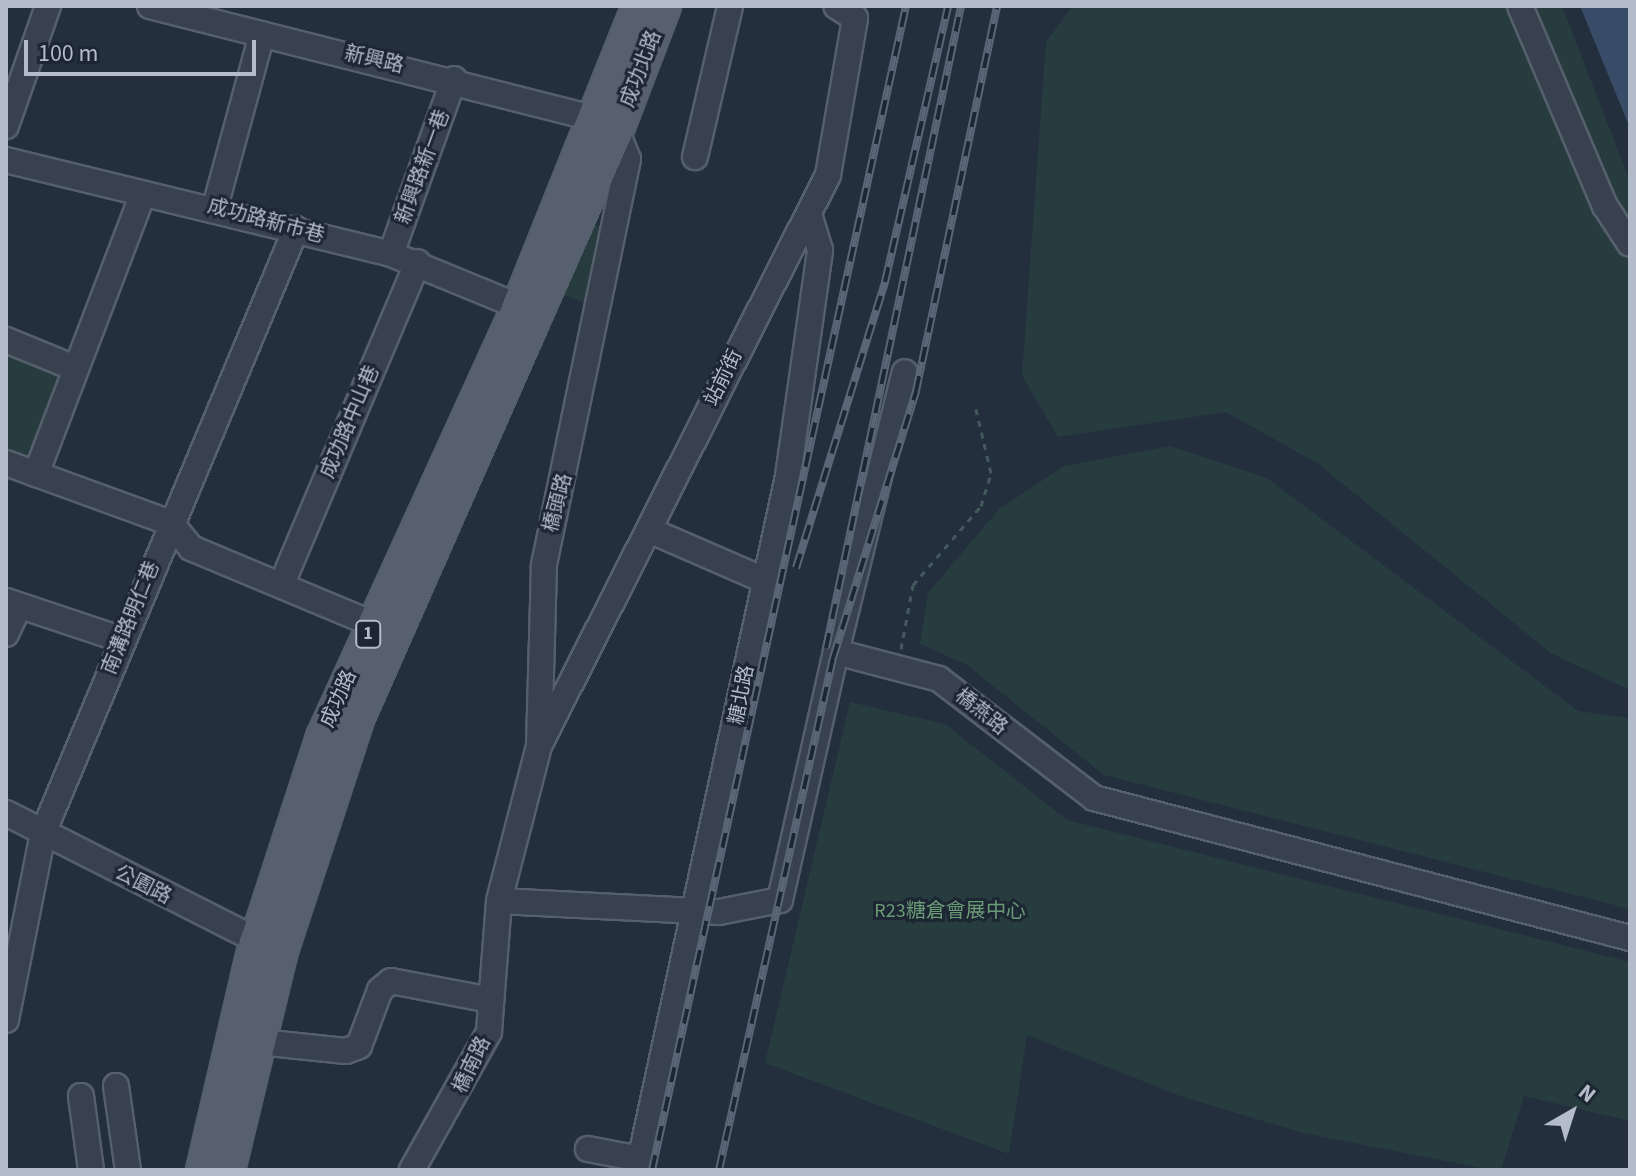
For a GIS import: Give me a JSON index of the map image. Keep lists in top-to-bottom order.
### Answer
{
  "streets": {
    "main road": ["成功北路", "1", "成功路"],
    "street": [
      "新興路",
      "新興路新一巷",
      "成功路新市巷",
      "站前街",
      "成功路中山巷",
      "橋頭路",
      "南溝路明仁巷",
      "糖北路",
      "橋燕路",
      "公園路",
      "橋南路"
    ]
  },
  "crossings": [
    ["新興路", "成功北路"],
    ["新興路", "新興路新一巷"],
    ["新興路", "橋頭路"],
    ["新興路", "成功路"],
    ["成功北路", "橋頭路"],
    ["成功北路", "成功路"],
    ["新興路新一巷", "成功路新市巷"],
    ["成功路新市巷", "成功路中山巷"],
    ["成功路新市巷", "南溝路明仁巷"],
    ["成功路新市巷", "成功路"],
    ["站前街", "橋頭路"],
    ["站前街", "糖北路"],
    ["橋頭路", "成功路"],
    ["橋頭路", "橋南路"],
    ["南溝路明仁巷", "公園路"],
    ["成功路", "公園路"]
  ],
  "parks": ["R23糖倉會展中心"],
  "scale_bar": "100 m",
  "north": "top right"
}
